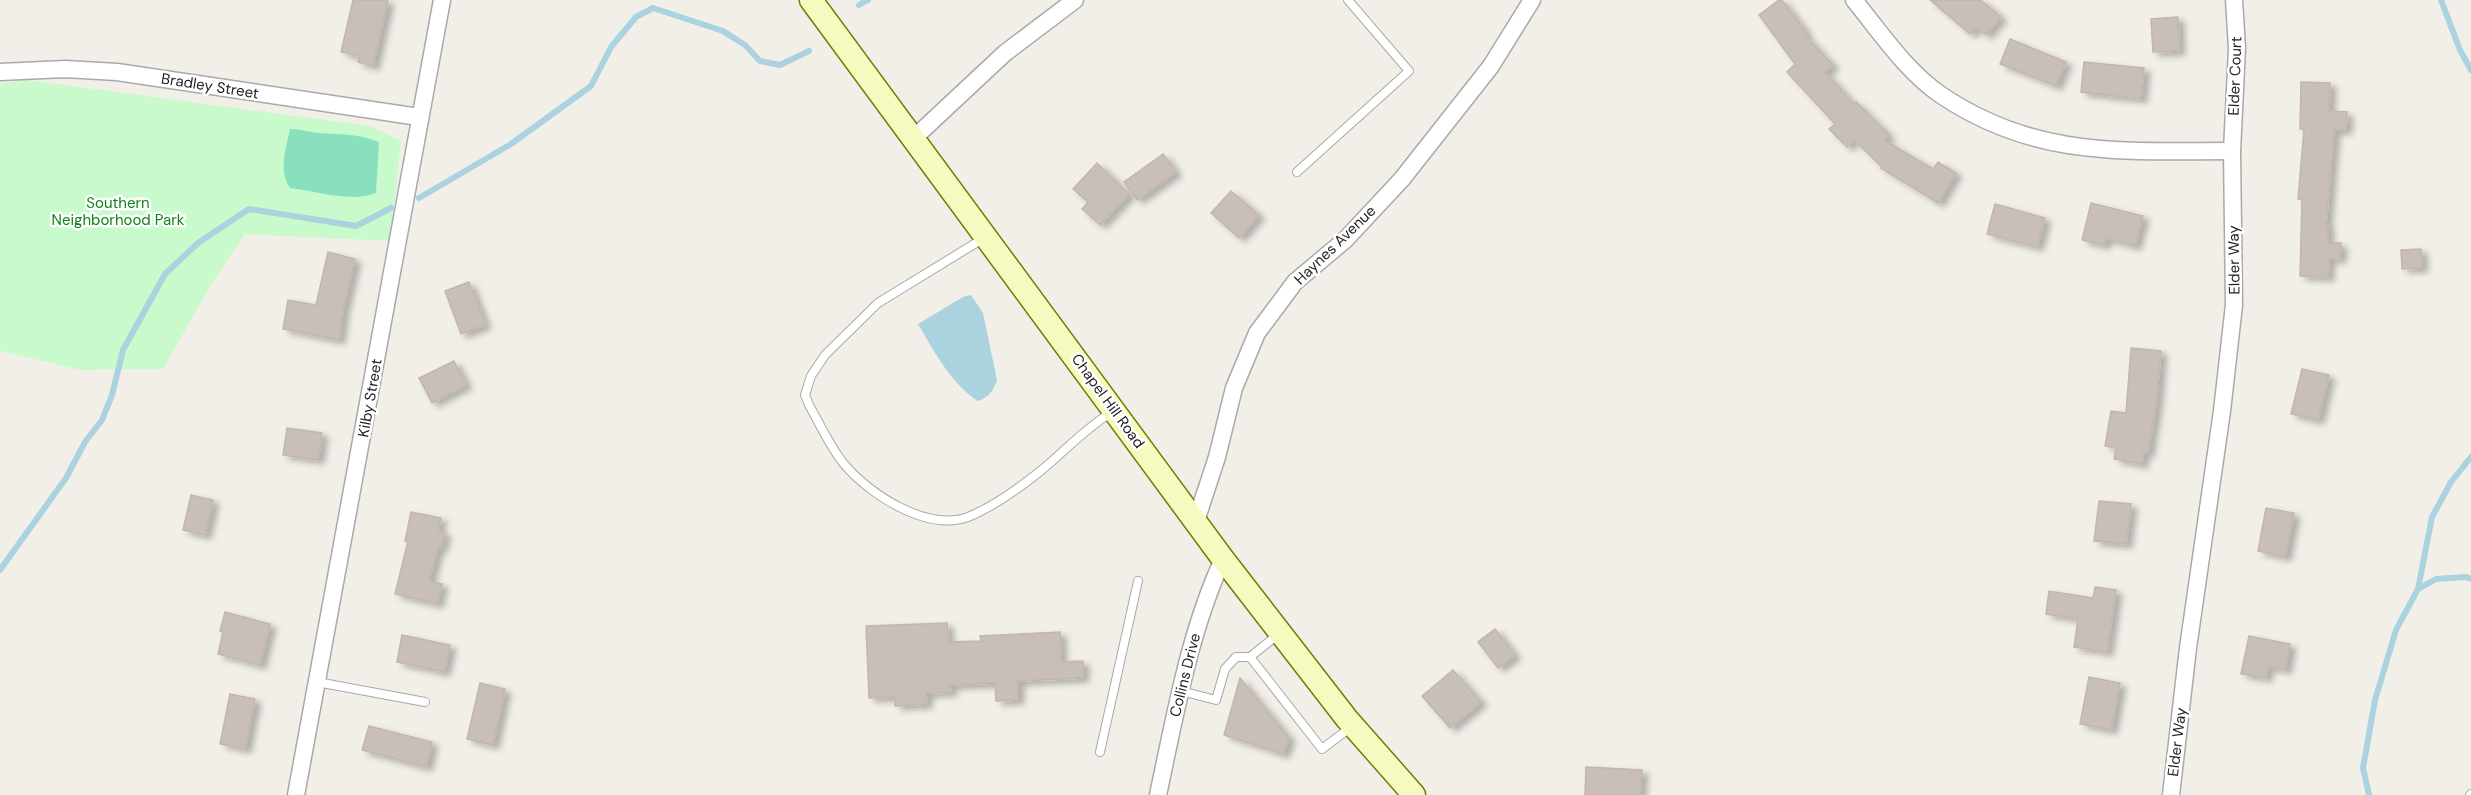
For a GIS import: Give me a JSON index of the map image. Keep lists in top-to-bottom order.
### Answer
{
  "streets": {
    "main road": ["Chapel Hill Road"],
    "street": [
      "Elder Court",
      "Bradley Street",
      "Haynes Avenue",
      "Elder Way",
      "Kilby Street",
      "Collins Drive"
    ]
  },
  "crossings": [
    ["Elder Court", "Elder Way"],
    ["Bradley Street", "Kilby Street"],
    ["Haynes Avenue", "Chapel Hill Road"],
    ["Chapel Hill Road", "Collins Drive"]
  ],
  "parks": ["Southern Neighborhood Park"]
}
